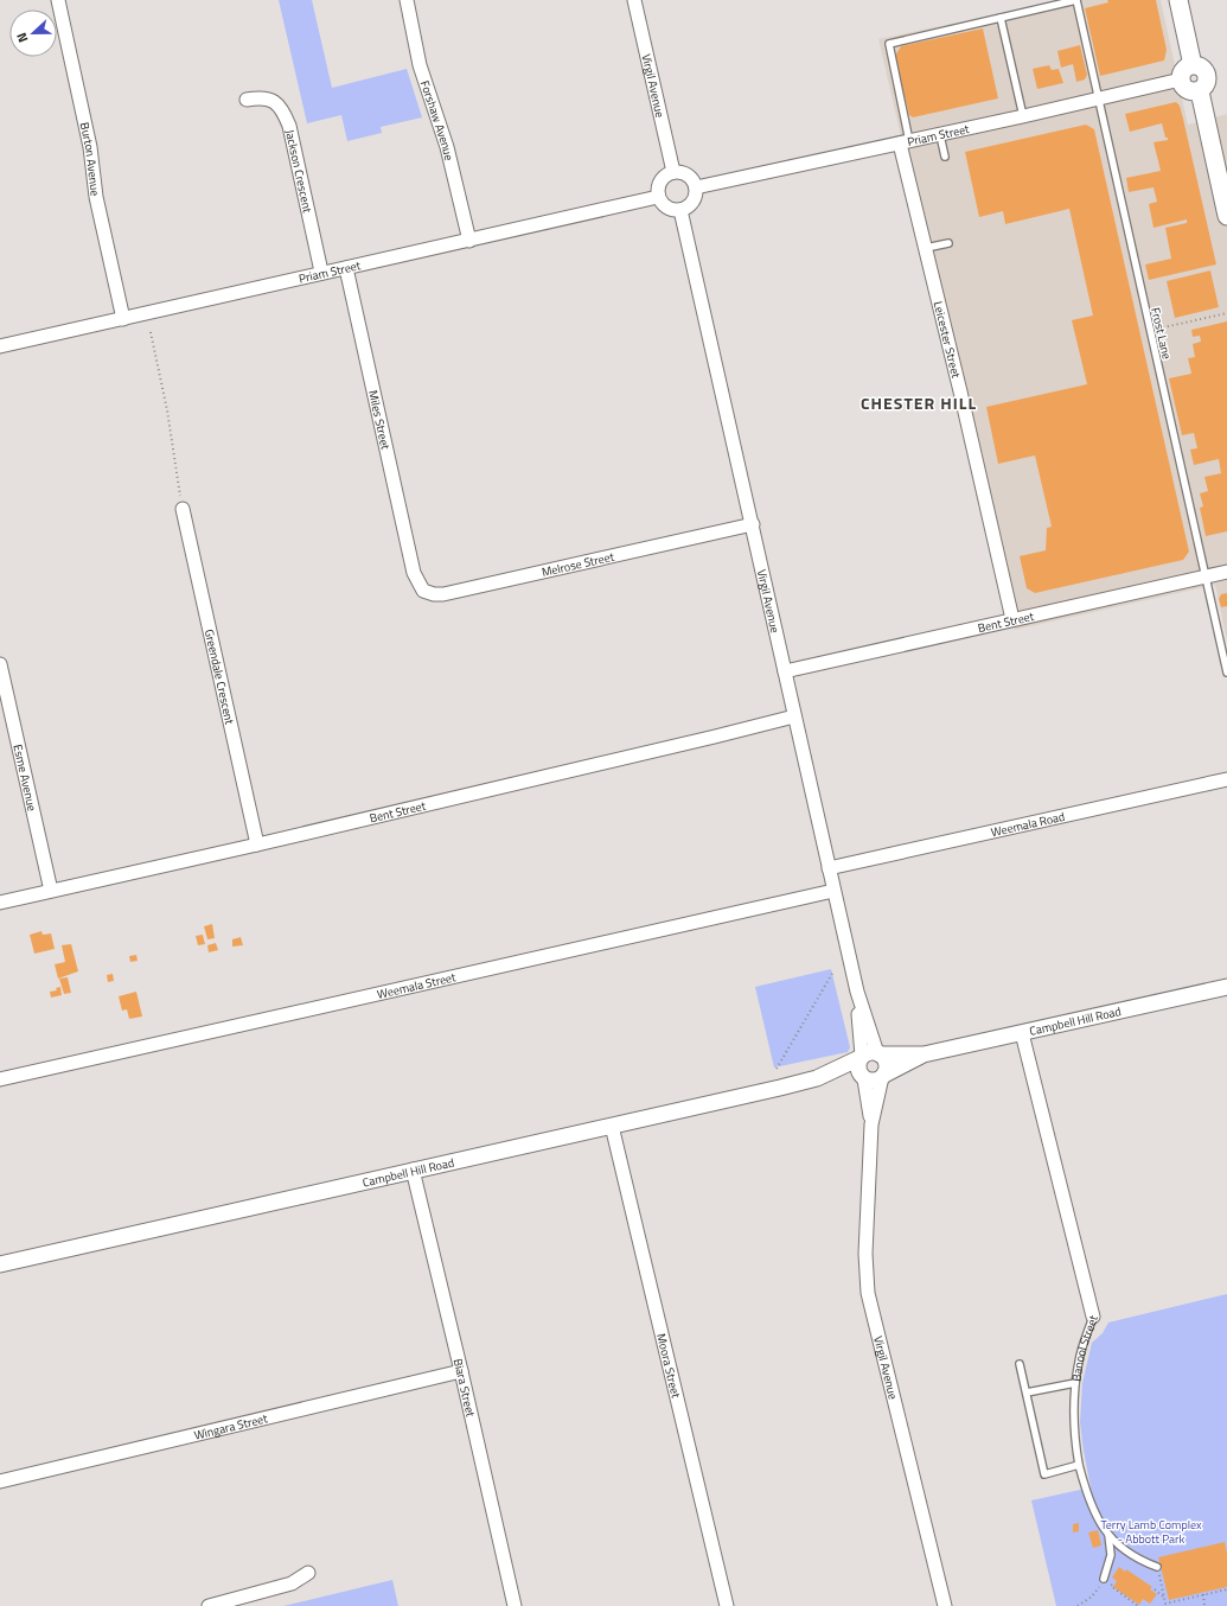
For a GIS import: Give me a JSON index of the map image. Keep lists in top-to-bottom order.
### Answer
{
  "streets": {
    "street": [
      "Virgil Avenue",
      "Forshaw Avenue",
      "Priam Street",
      "Burton Avenue",
      "Jackson Crescent",
      "Leicester Street",
      "Miles Street",
      "Melrose Street",
      "Bent Street",
      "Greendale Crescent",
      "Esme Avenue",
      "Weemala Road",
      "Weemala Street",
      "Campbell Hill Road",
      "Banool Street",
      "Moora Street",
      "Biara Street",
      "Wingara Street"
    ],
    "lane": ["Frost Lane"]
  },
  "crossings": [
    ["Virgil Avenue", "Priam Street"],
    ["Virgil Avenue", "Melrose Street"],
    ["Virgil Avenue", "Bent Street"],
    ["Virgil Avenue", "Weemala Road"],
    ["Virgil Avenue", "Weemala Street"],
    ["Virgil Avenue", "Campbell Hill Road"],
    ["Forshaw Avenue", "Priam Street"],
    ["Priam Street", "Burton Avenue"],
    ["Priam Street", "Jackson Crescent"],
    ["Priam Street", "Frost Lane"],
    ["Priam Street", "Leicester Street"],
    ["Priam Street", "Miles Street"],
    ["Frost Lane", "Bent Street"],
    ["Leicester Street", "Bent Street"],
    ["Miles Street", "Melrose Street"],
    ["Bent Street", "Greendale Crescent"],
    ["Bent Street", "Esme Avenue"],
    ["Campbell Hill Road", "Banool Street"],
    ["Campbell Hill Road", "Moora Street"],
    ["Campbell Hill Road", "Biara Street"],
    ["Biara Street", "Wingara Street"]
  ],
  "districts": ["CHESTER HILL"],
  "parks": ["Terry Lamb Complex - Abbott Park"],
  "north": "left"
}
